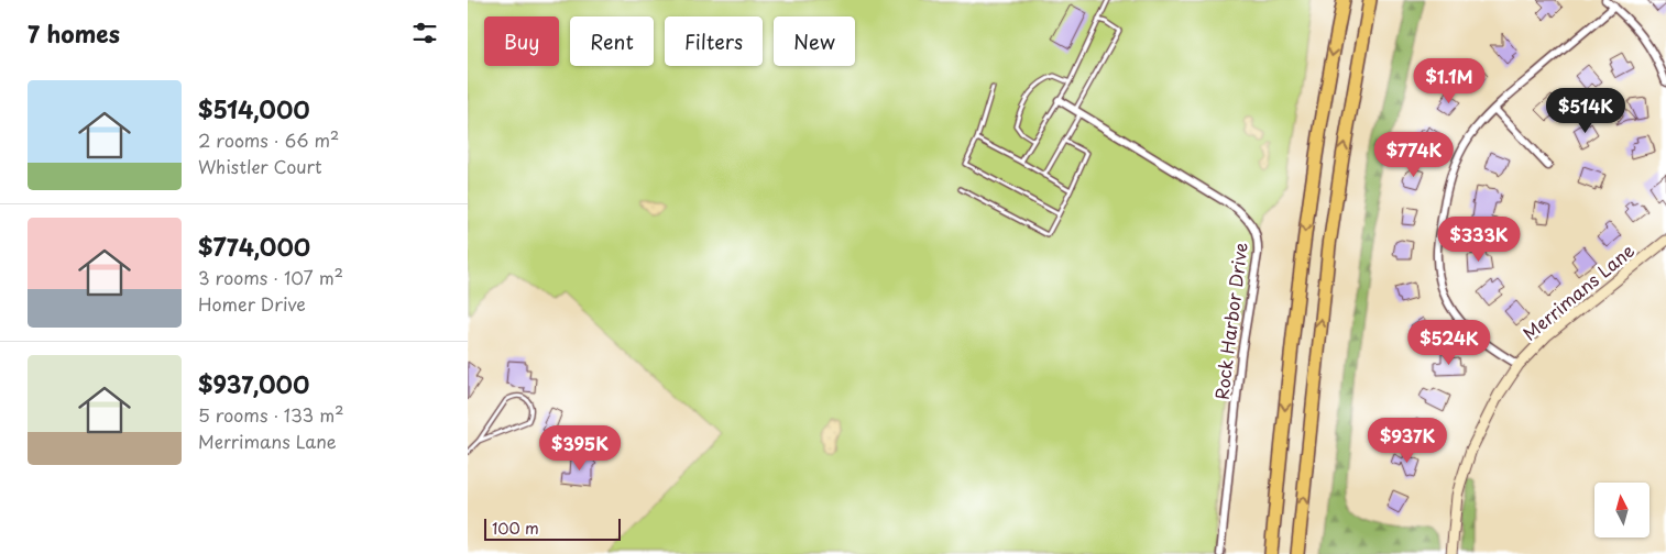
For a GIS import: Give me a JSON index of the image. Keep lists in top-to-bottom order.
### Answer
{
  "streets": {
    "main road": ["Merrimans Lane"],
    "street": ["Rock Harbor Drive"]
  },
  "scale_bar": "100 m",
  "north": "top",
  "page": {
    "heading": "7 homes",
    "chip": [
      "Buy",
      "Rent",
      "Filters",
      "New"
    ],
    "price": [
      "$1.1M",
      "$514K",
      "$774K",
      "$333K",
      "$524K",
      "$937K",
      "$395K"
    ],
    "list": [
      {
        "name": "$514,000",
        "note": "2 rooms · 66 m² · Whistler Court"
      },
      {
        "name": "$774,000",
        "note": "3 rooms · 107 m² · Homer Drive"
      },
      {
        "name": "$937,000",
        "note": "5 rooms · 133 m² · Merrimans Lane"
      }
    ],
    "scale": "100 m"
  }
}
